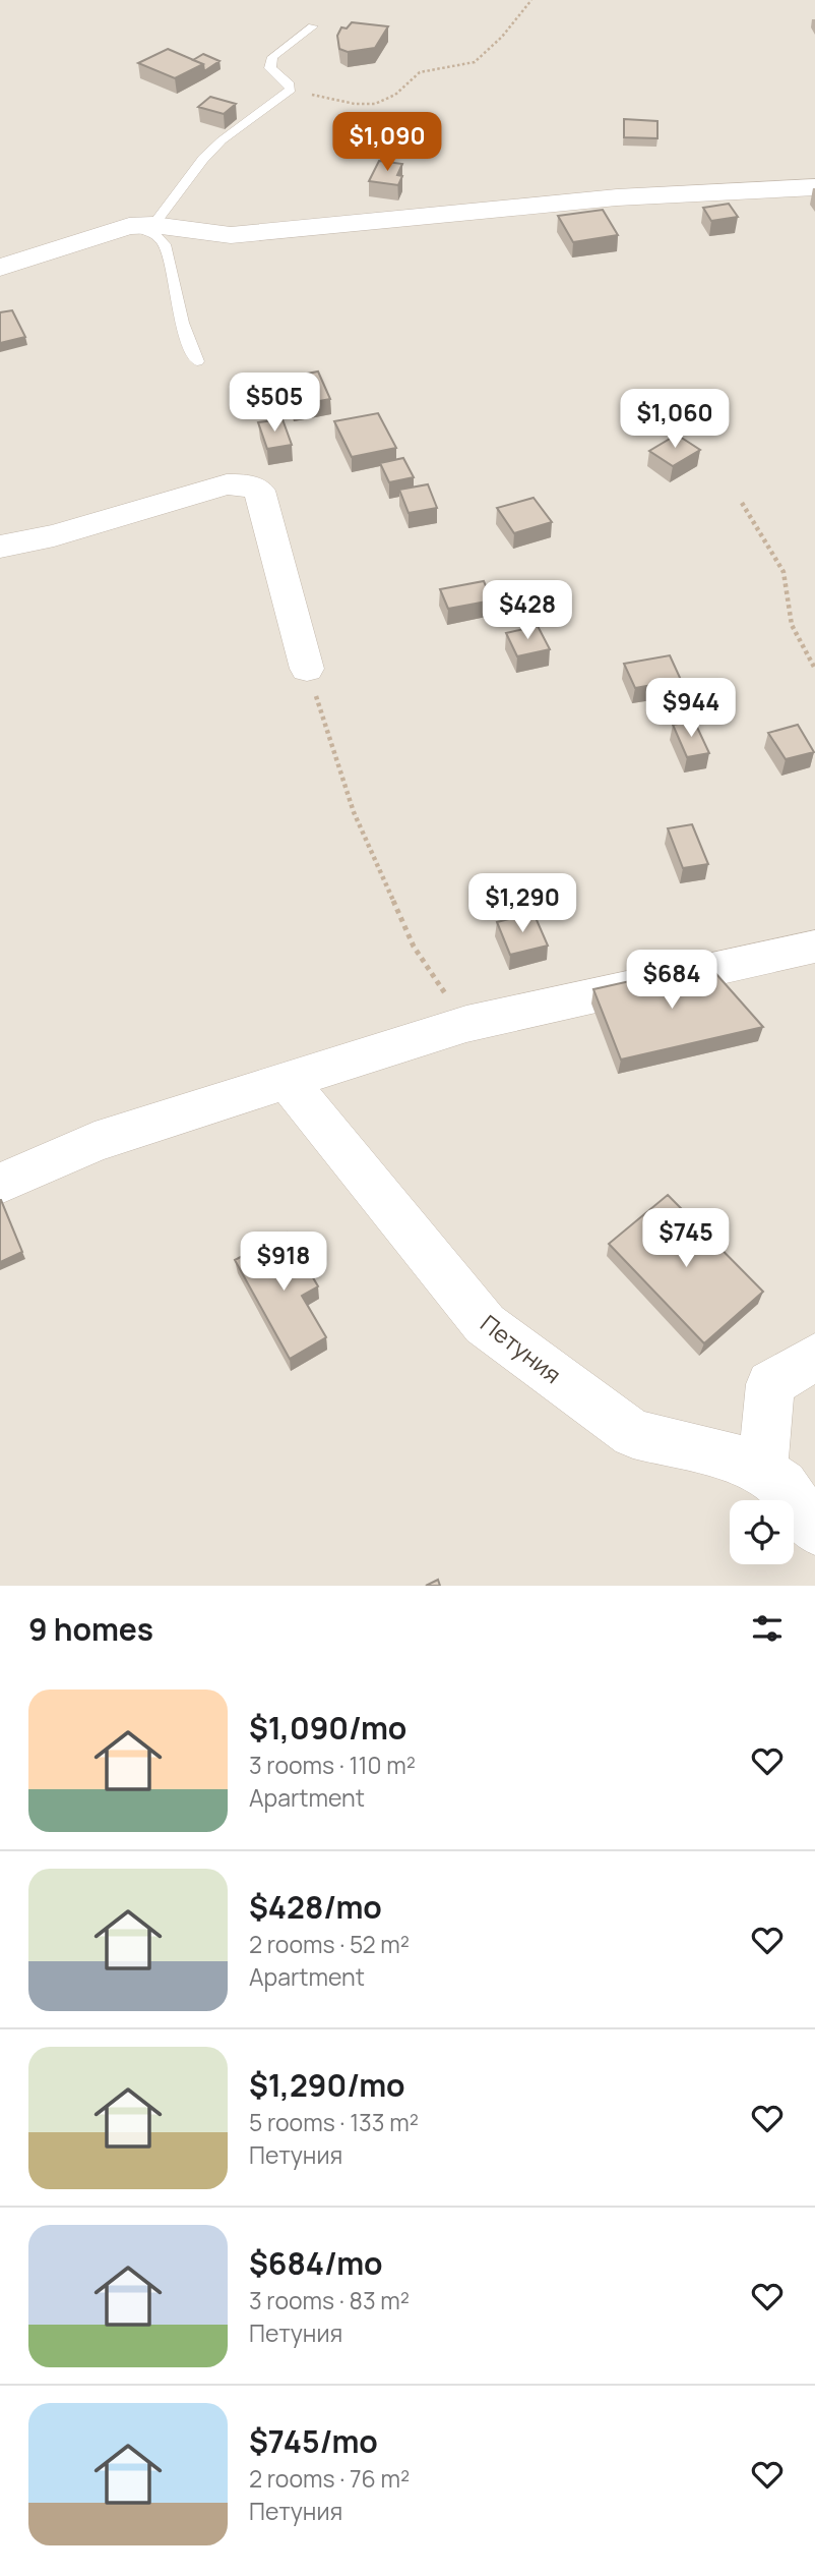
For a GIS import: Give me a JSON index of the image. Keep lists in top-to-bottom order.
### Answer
{
  "streets": {
    "street": ["Петуния"]
  },
  "page": {
    "price": [
      "$1,090",
      "$505",
      "$1,060",
      "$428",
      "$944",
      "$1,290",
      "$684",
      "$745",
      "$918"
    ],
    "heading": "9 homes",
    "list": [
      {
        "name": "$1,090/mo",
        "note": "3 rooms · 110 m² · Apartment"
      },
      {
        "name": "$428/mo",
        "note": "2 rooms · 52 m² · Apartment"
      },
      {
        "name": "$1,290/mo",
        "note": "5 rooms · 133 m² · Петуния"
      },
      {
        "name": "$684/mo",
        "note": "3 rooms · 83 m² · Петуния"
      },
      {
        "name": "$745/mo",
        "note": "2 rooms · 76 m² · Петуния"
      }
    ]
  }
}
